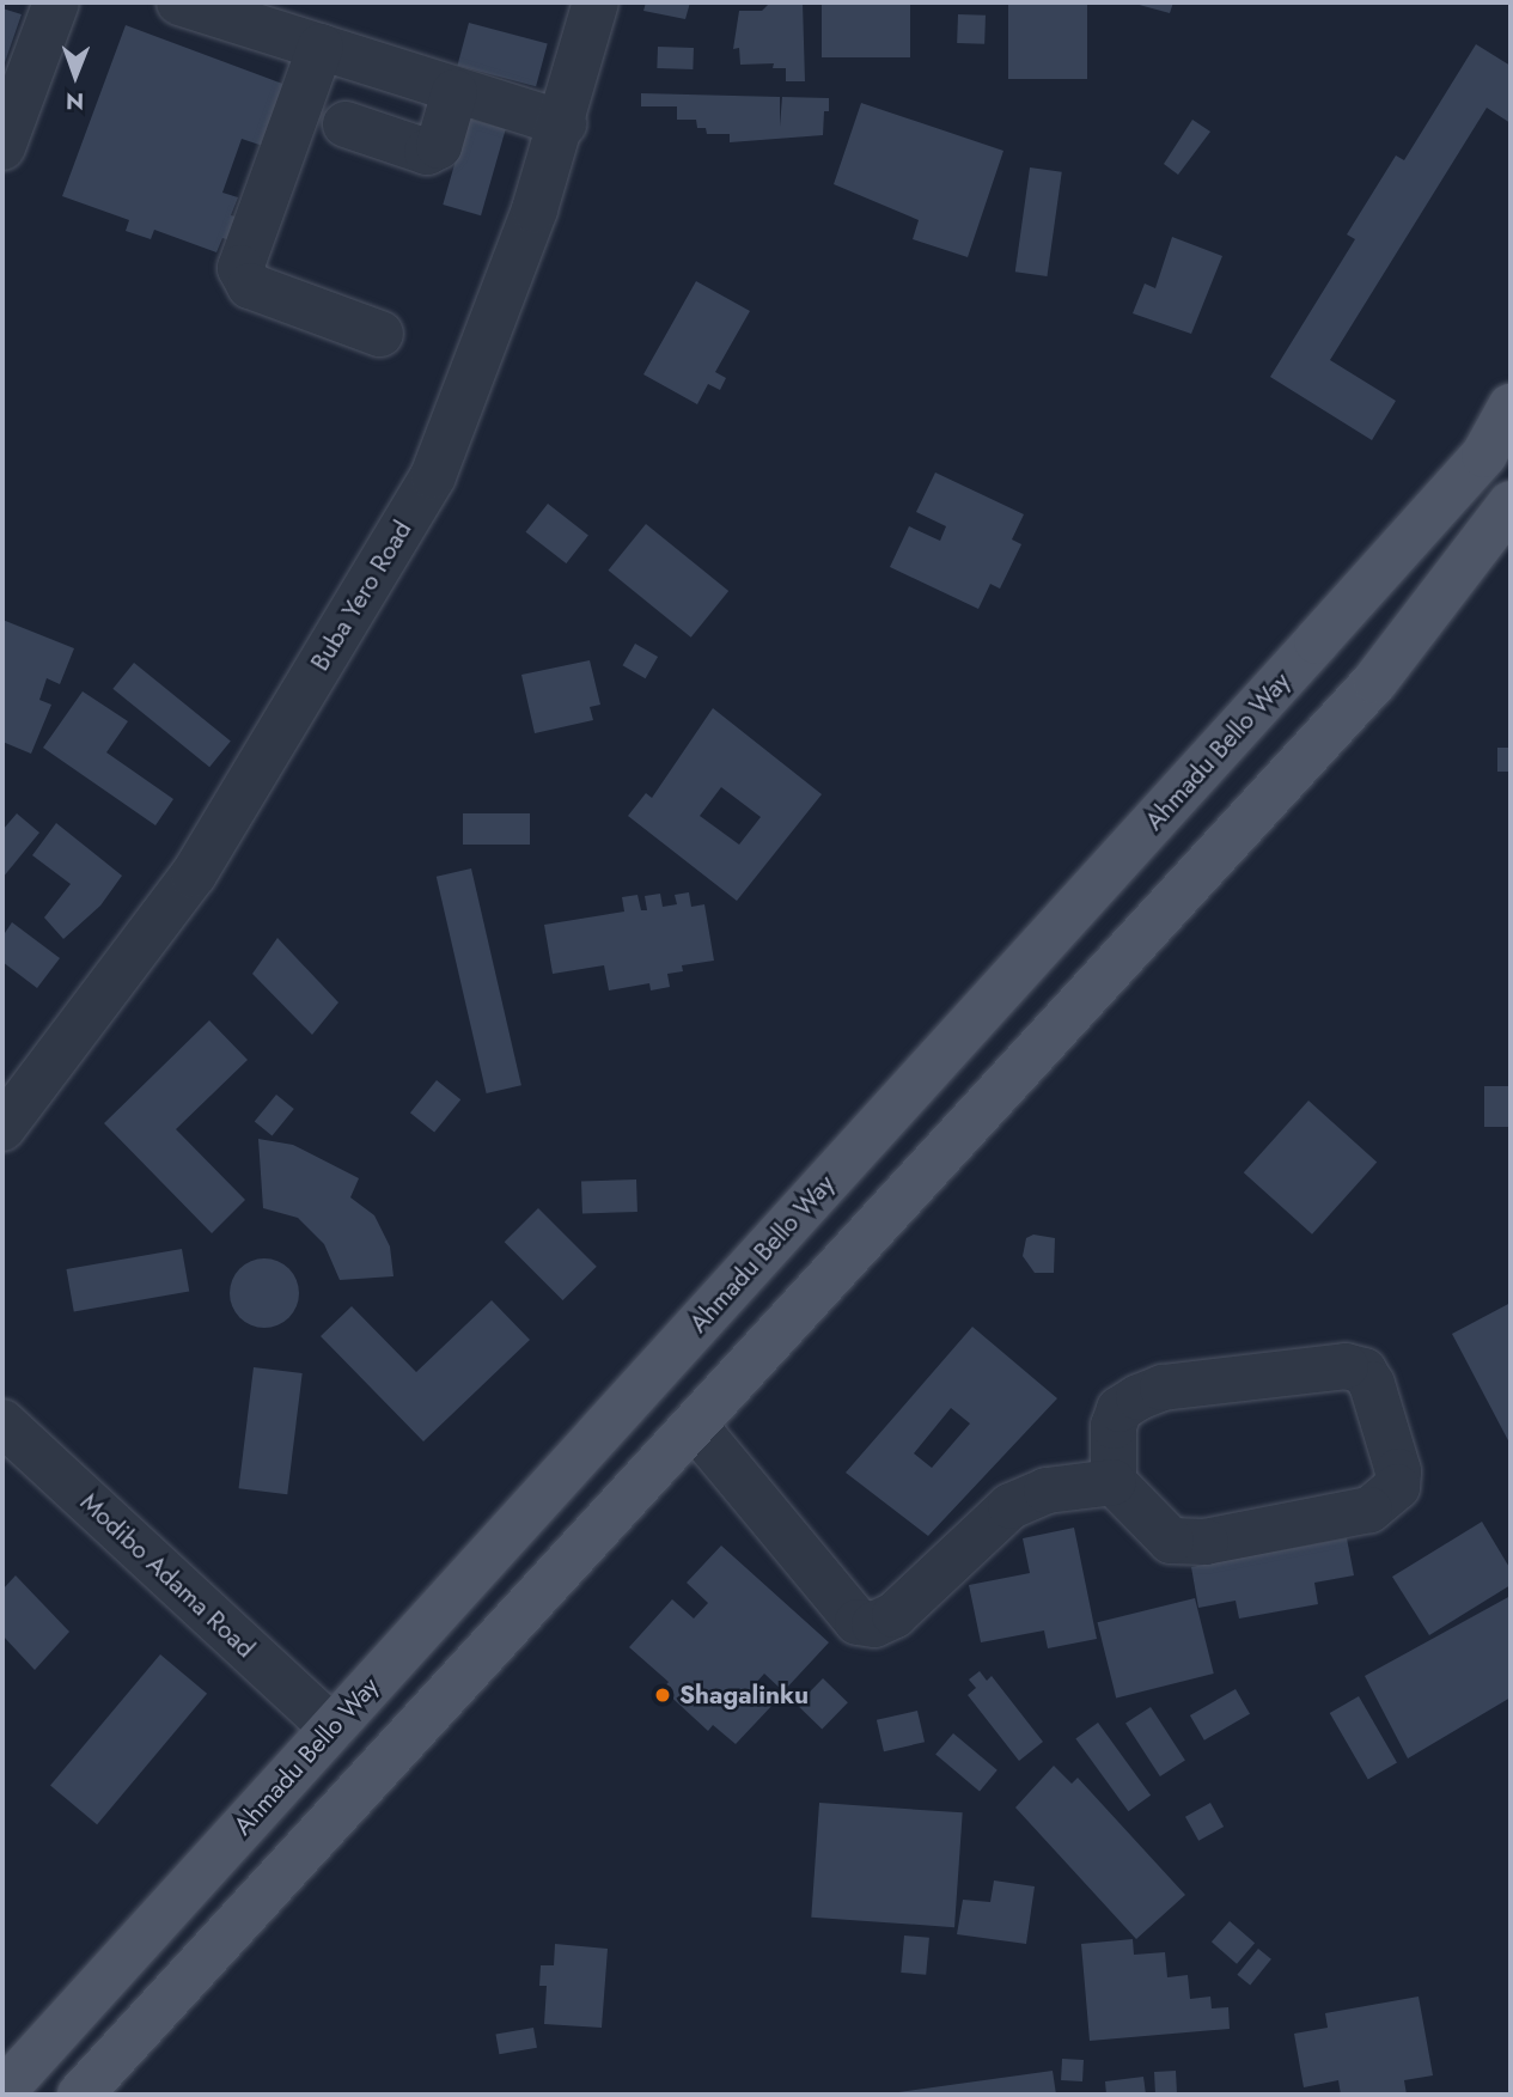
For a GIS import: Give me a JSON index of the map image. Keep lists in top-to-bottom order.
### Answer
{
  "streets": {
    "main road": ["Ahmadu Bello Way"],
    "street": ["Buba Yero Road", "Modibo Adama Road"]
  },
  "crossings": [
    ["Ahmadu Bello Way", "Modibo Adama Road"]
  ],
  "places": ["Shagalinku"],
  "north": "bottom"
}
